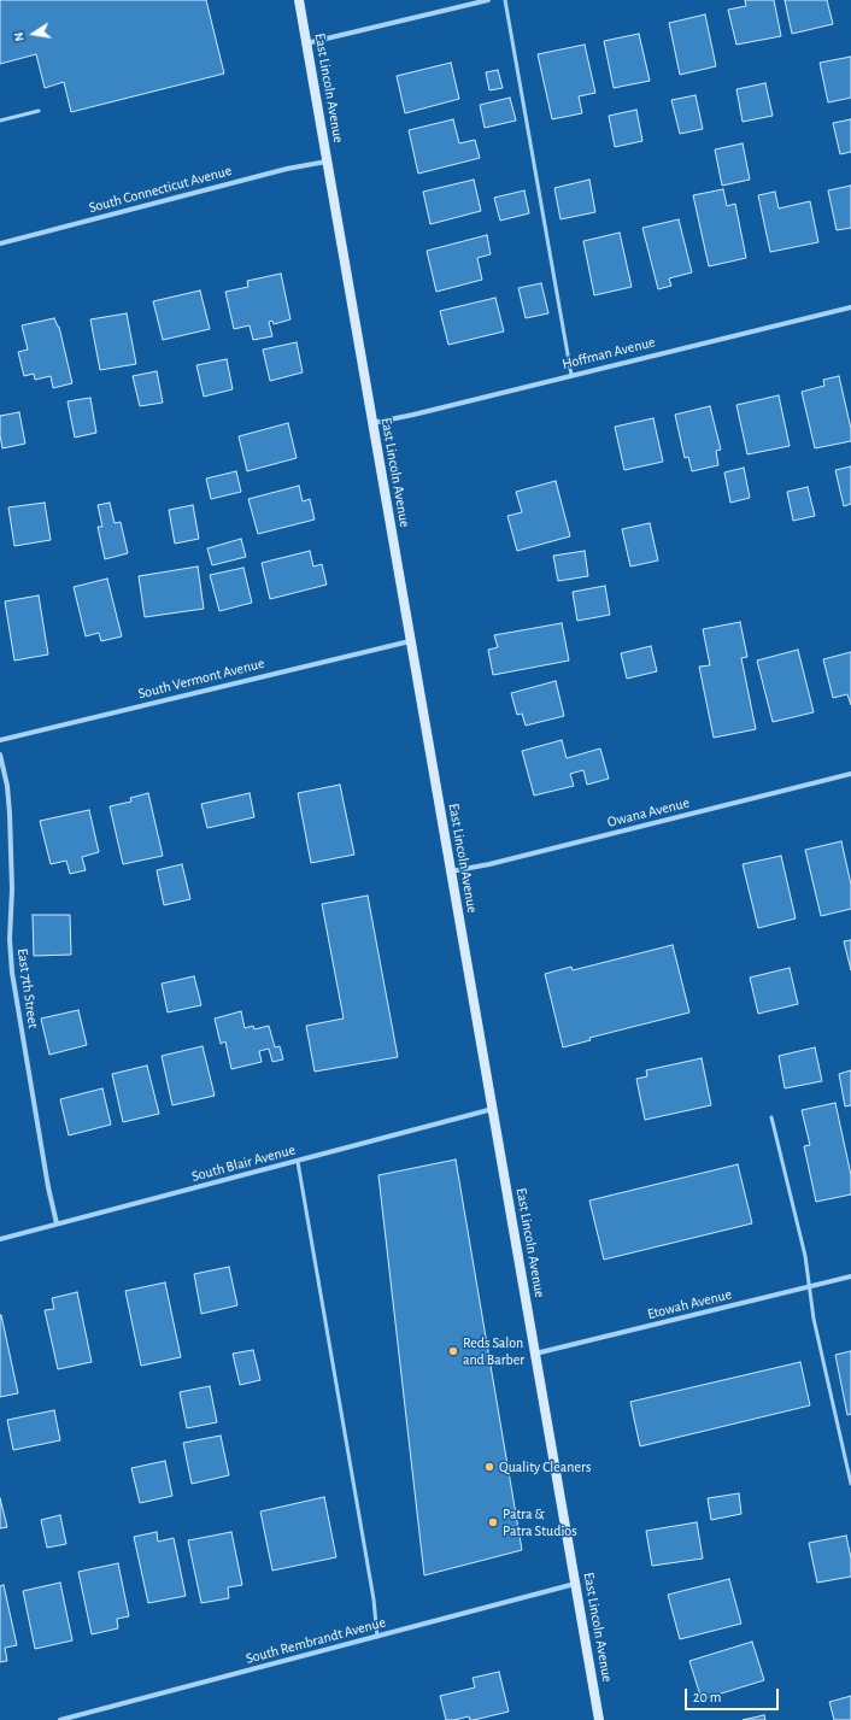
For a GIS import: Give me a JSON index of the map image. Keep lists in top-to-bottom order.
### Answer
{
  "streets": {
    "street": [
      "East Lincoln Avenue",
      "South Connecticut Avenue",
      "Hoffman Avenue",
      "South Vermont Avenue",
      "Owana Avenue",
      "East 7th Street",
      "South Blair Avenue",
      "Etowah Avenue",
      "South Rembrandt Avenue"
    ]
  },
  "crossings": [
    ["East Lincoln Avenue", "South Connecticut Avenue"],
    ["East Lincoln Avenue", "Hoffman Avenue"],
    ["East Lincoln Avenue", "South Vermont Avenue"],
    ["East Lincoln Avenue", "Owana Avenue"],
    ["East Lincoln Avenue", "South Blair Avenue"],
    ["East Lincoln Avenue", "Etowah Avenue"],
    ["East Lincoln Avenue", "South Rembrandt Avenue"],
    ["East 7th Street", "South Blair Avenue"]
  ],
  "places": ["Reds Salon and Barber", "Quality Cleaners", "Patra & Patra Studios"],
  "scale_bar": "20 m",
  "north": "left"
}
